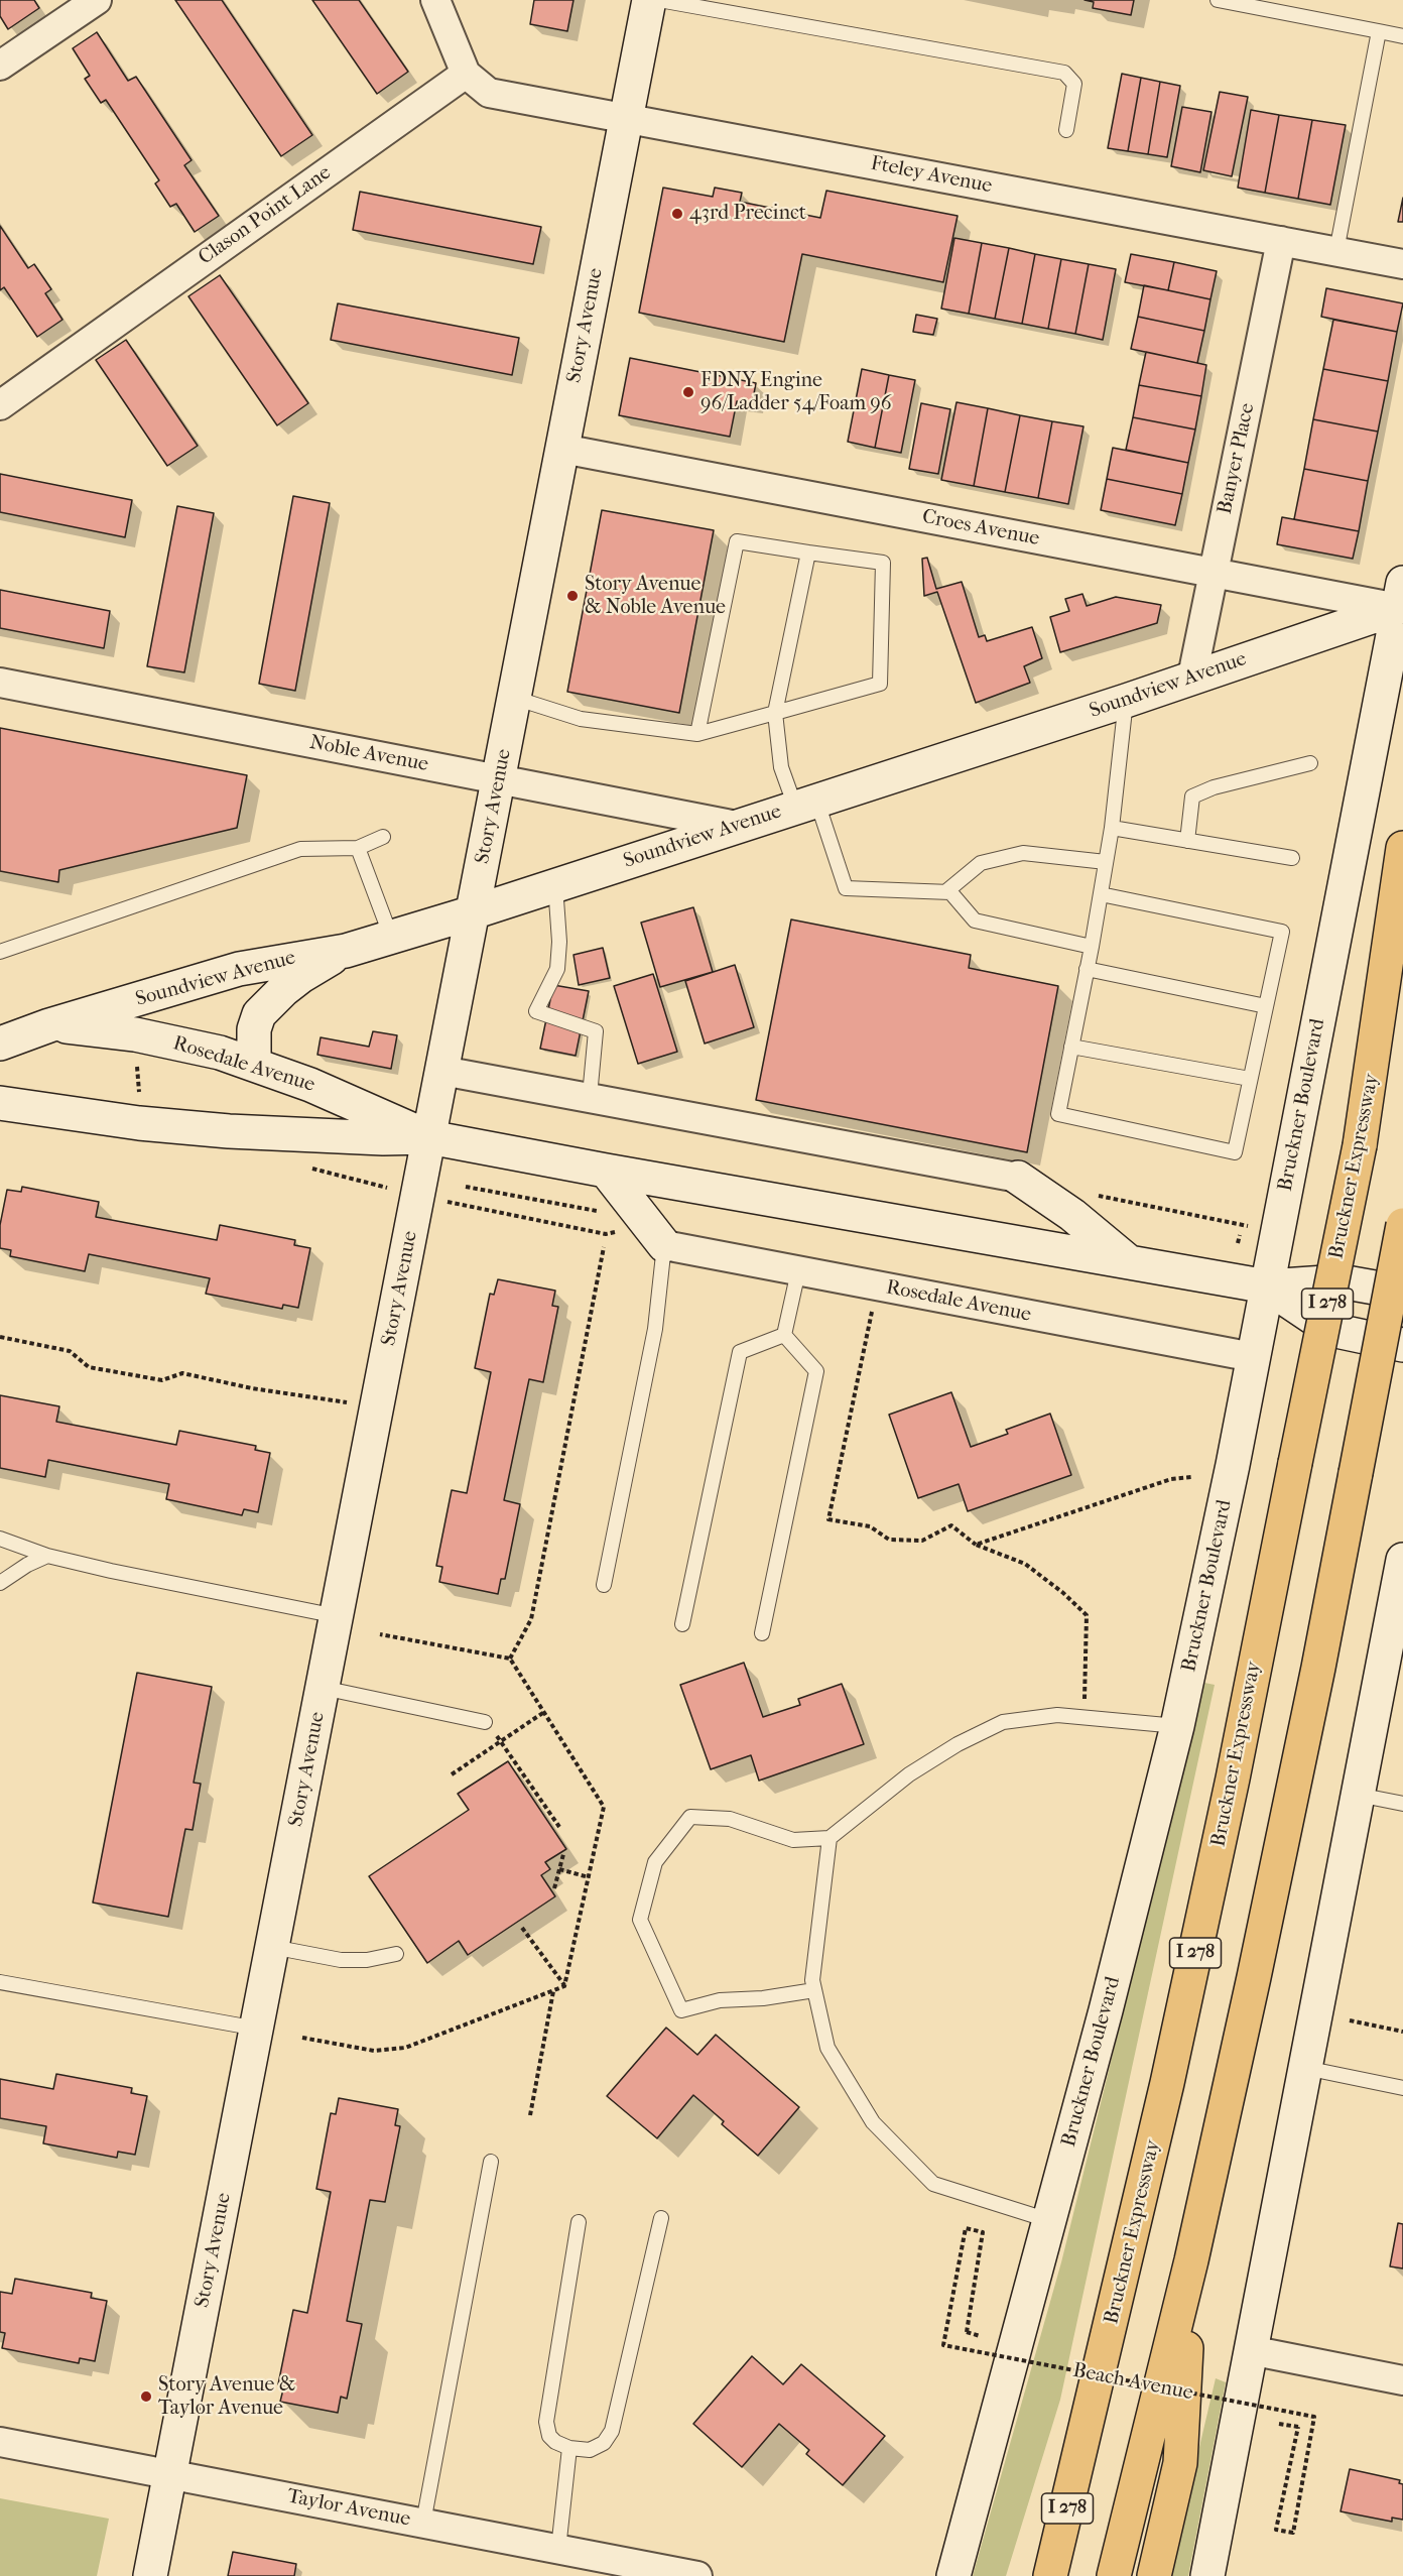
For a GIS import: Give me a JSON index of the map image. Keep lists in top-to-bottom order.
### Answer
{
  "streets": {
    "highway": ["Bruckner Expressway", "I 278"],
    "main road": [
      "Story Avenue",
      "Soundview Avenue",
      "Rosedale Avenue",
      "Bruckner Boulevard"
    ],
    "street": [
      "Fteley Avenue",
      "Clason Point Lane",
      "Banyer Place",
      "Croes Avenue",
      "Noble Avenue",
      "Taylor Avenue"
    ],
    "path": ["Beach Avenue"]
  },
  "crossings": [
    ["Fteley Avenue", "Clason Point Lane"],
    ["Fteley Avenue", "Story Avenue"],
    ["Fteley Avenue", "Banyer Place"],
    ["Story Avenue", "Croes Avenue"],
    ["Story Avenue", "Soundview Avenue"],
    ["Story Avenue", "Noble Avenue"],
    ["Story Avenue", "Rosedale Avenue"],
    ["Story Avenue", "Taylor Avenue"],
    ["Banyer Place", "Croes Avenue"],
    ["Banyer Place", "Soundview Avenue"],
    ["Croes Avenue", "Soundview Avenue"],
    ["Croes Avenue", "Bruckner Boulevard"],
    ["Soundview Avenue", "Noble Avenue"],
    ["Soundview Avenue", "Rosedale Avenue"],
    ["Soundview Avenue", "Bruckner Boulevard"],
    ["Rosedale Avenue", "Bruckner Boulevard"]
  ],
  "places": [
    "43rd Precinct",
    "FDNY Engine 96/Ladder 54/Foam 96",
    "Story Avenue & Noble Avenue",
    "Story Avenue & Taylor Avenue"
  ]
}
